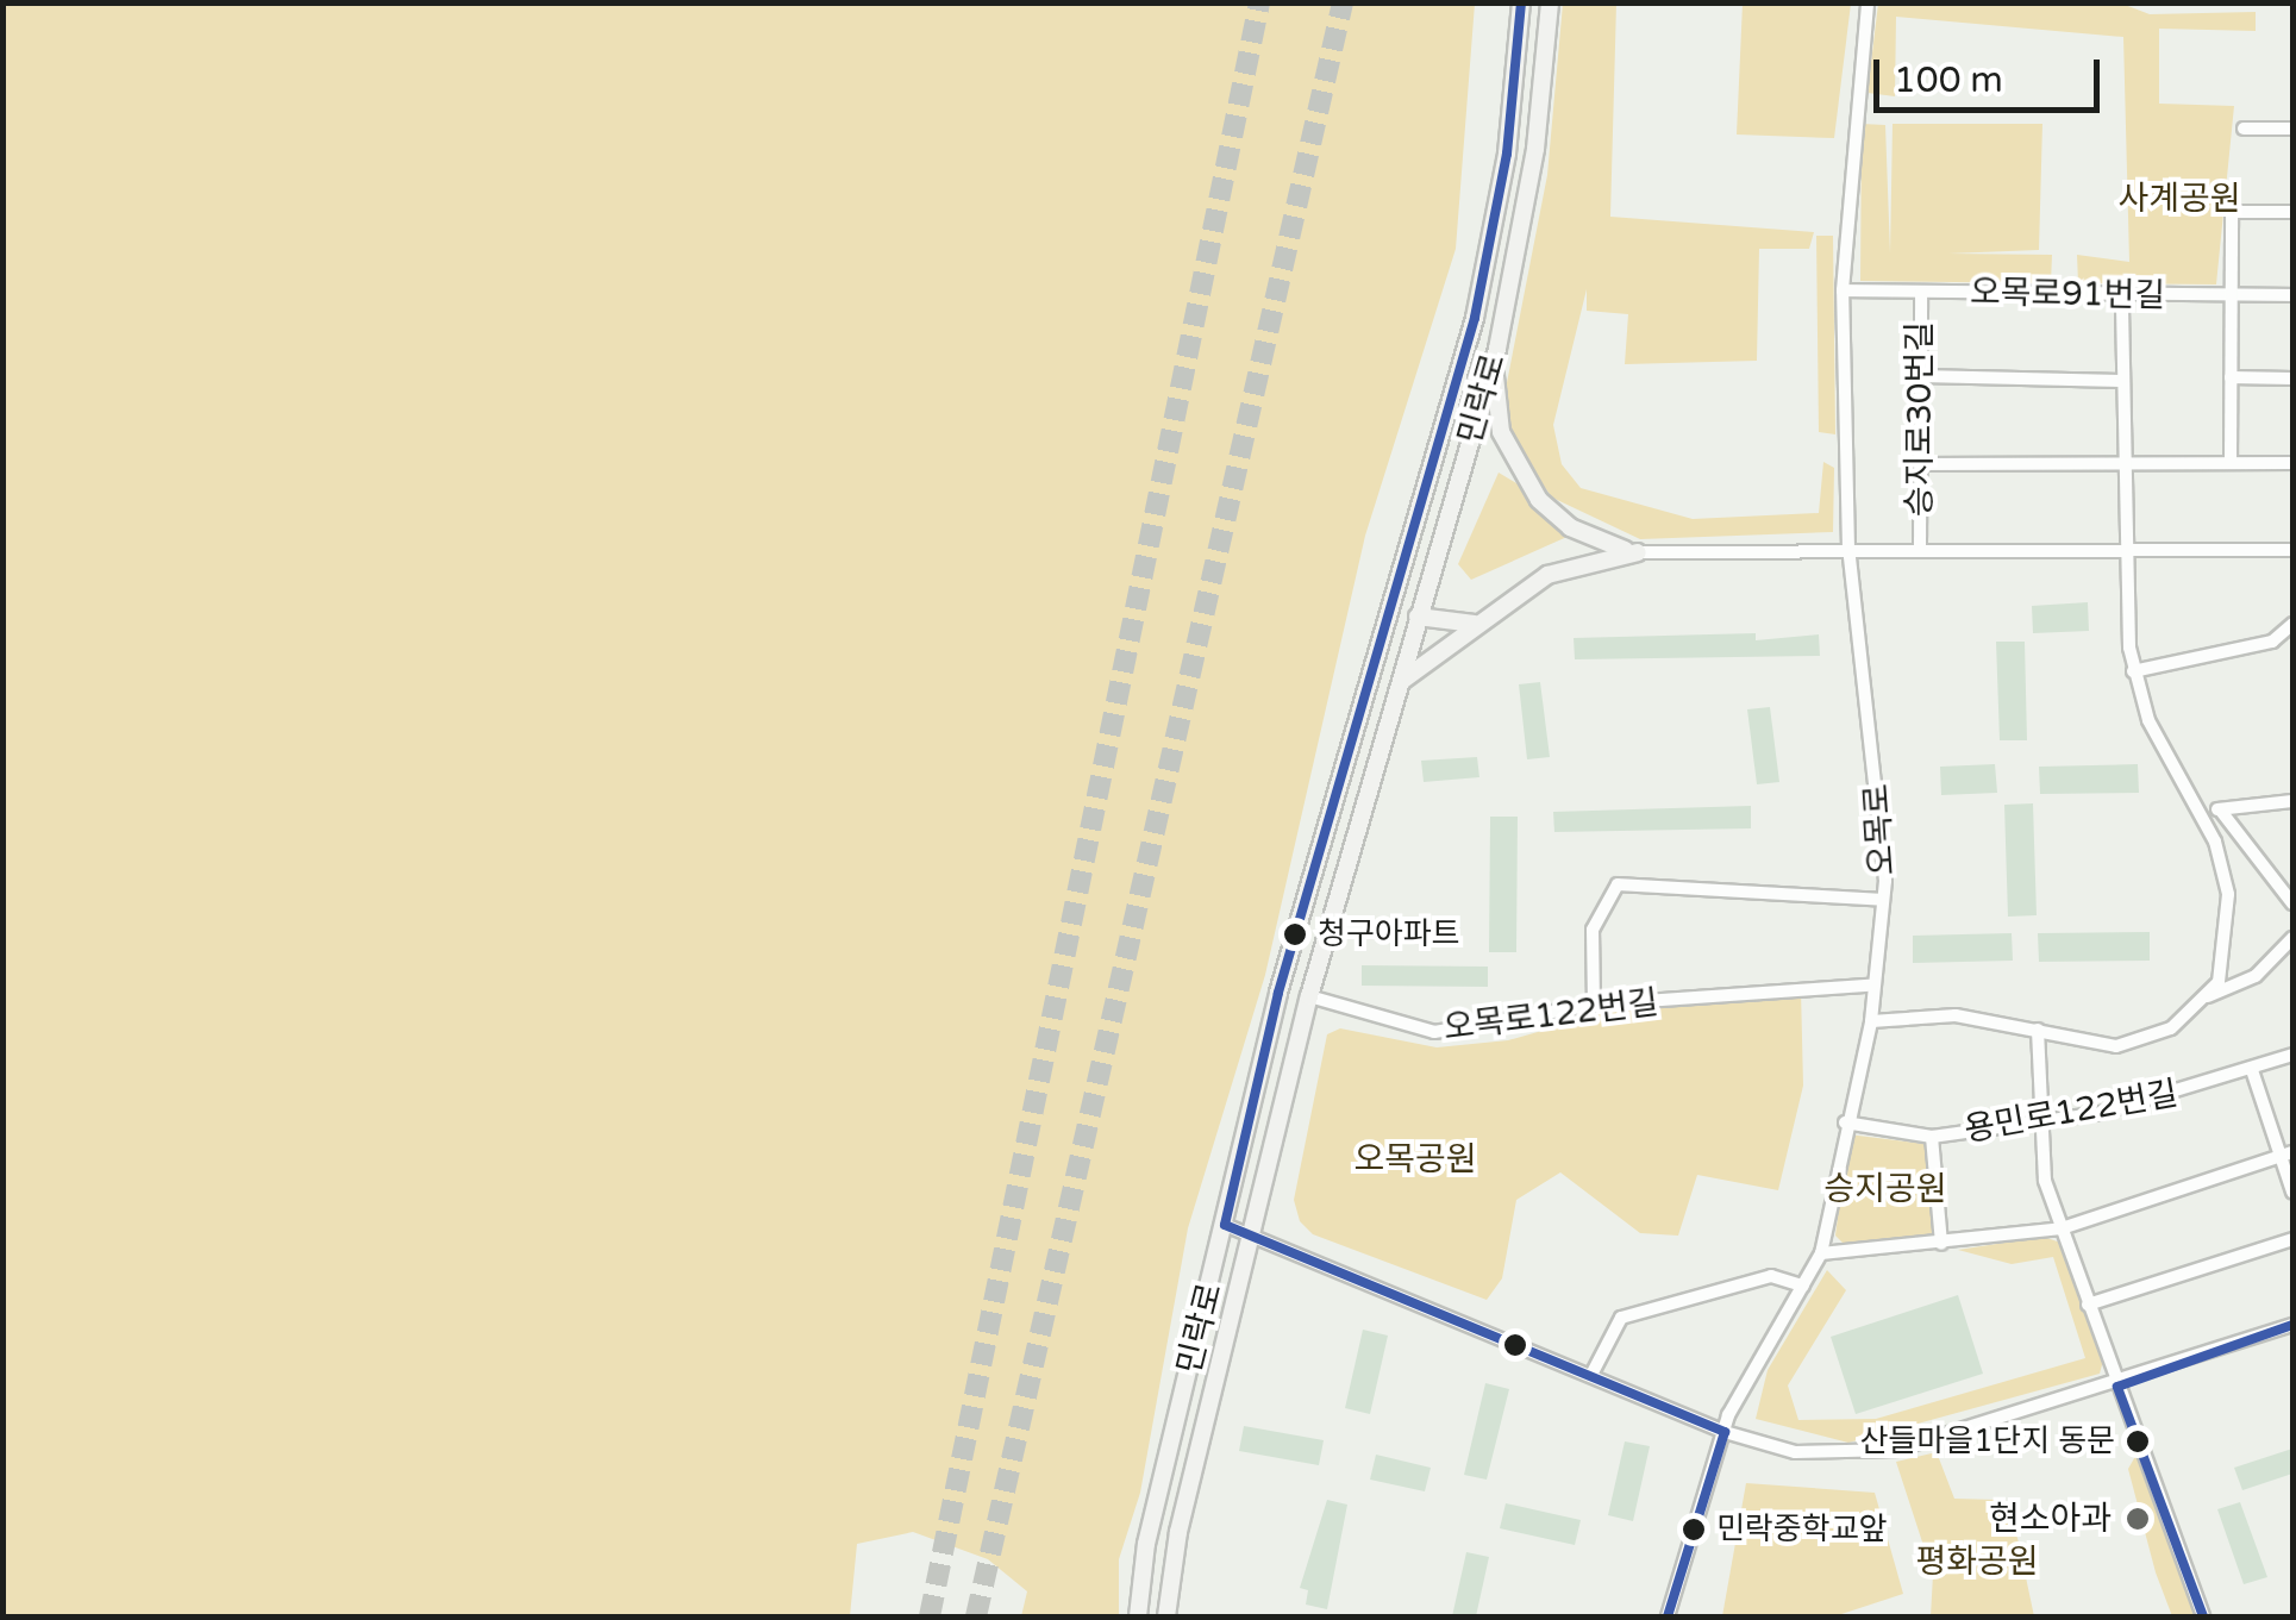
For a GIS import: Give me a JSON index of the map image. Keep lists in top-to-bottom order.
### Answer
{
  "streets": {
    "main road": ["민락로"],
    "street": [
      "오목로91번길",
      "승지로30번길",
      "오목로",
      "오목로122번길",
      "용민로122번길"
    ]
  },
  "crossings": [
    ["오목로91번길", "승지로30번길"],
    ["오목로91번길", "오목로"],
    ["민락로", "오목로122번길"],
    ["오목로", "오목로122번길"],
    ["오목로", "용민로122번길"]
  ],
  "parks": [
    "사계공원",
    "오목공원",
    "승지공원",
    "평화공원"
  ],
  "places": [
    "청구아파트",
    "산들마을1단지 동문",
    "현소아과",
    "민락중학교앞"
  ],
  "scale_bar": "100 m"
}
